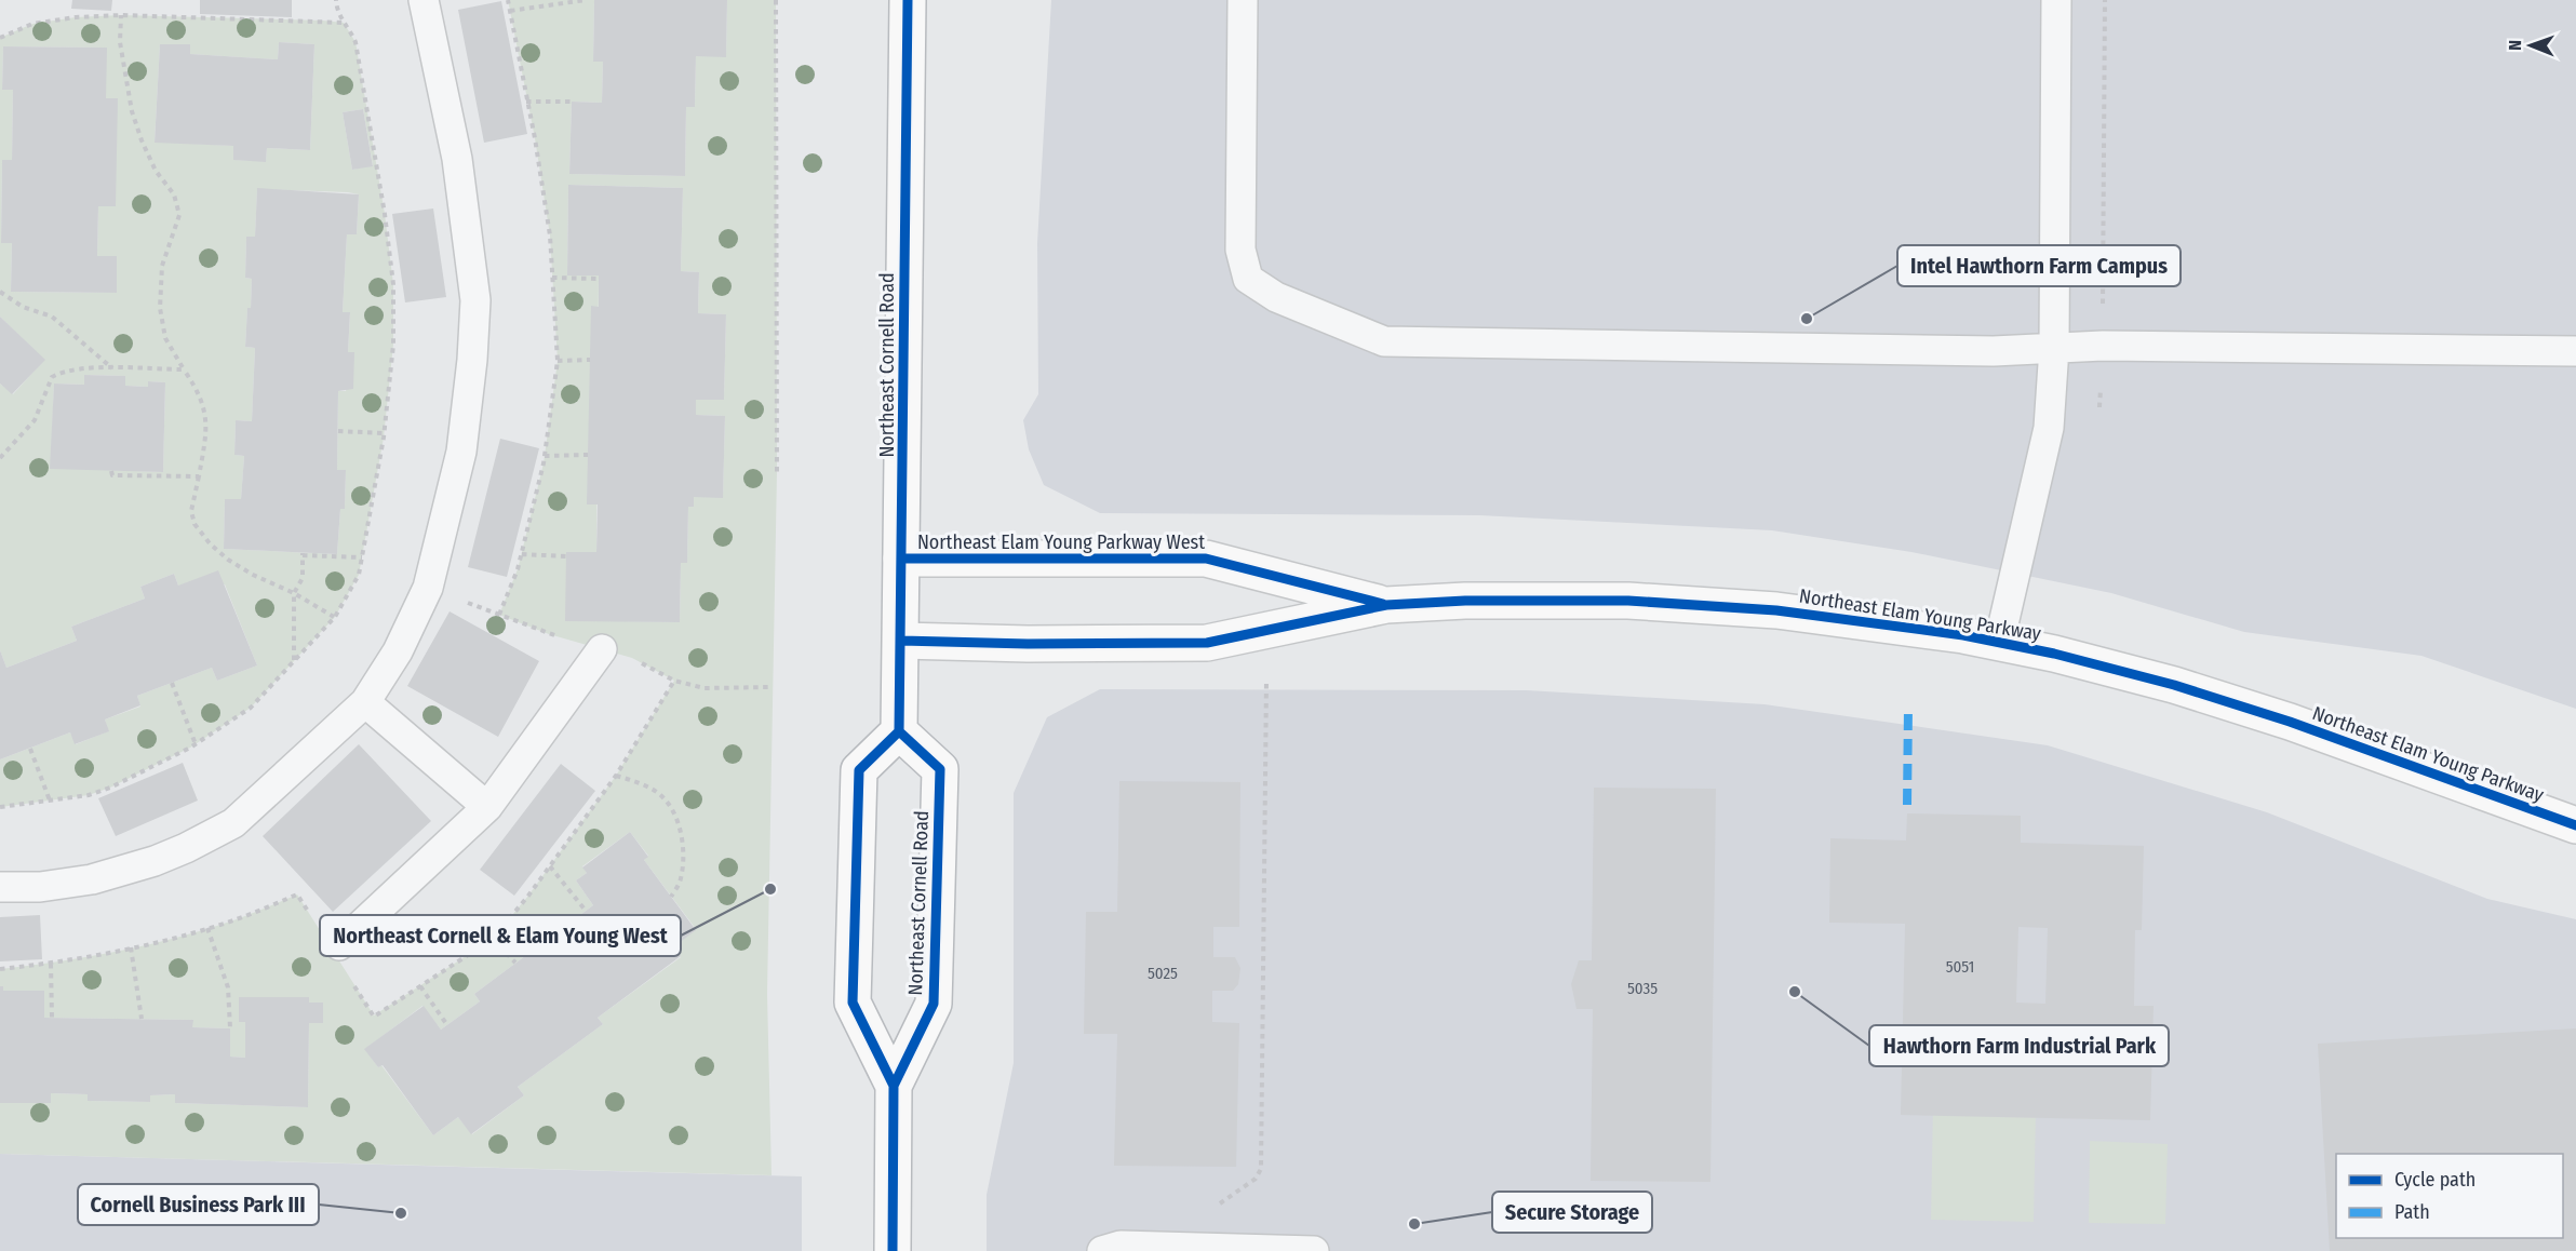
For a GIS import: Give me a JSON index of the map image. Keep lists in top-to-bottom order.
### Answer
{
  "streets": {
    "main road": ["Northeast Cornell Road", "Northeast Elam Young Parkway West", "Northeast Elam Young Parkway"]
  },
  "crossings": [
    ["Northeast Cornell Road", "Northeast Elam Young Parkway West"],
    ["Northeast Elam Young Parkway West", "Northeast Elam Young Parkway"]
  ],
  "places": [
    "Intel Hawthorn Farm Campus",
    "Northeast Cornell & Elam Young West",
    "Hawthorn Farm Industrial Park",
    "Cornell Business Park III",
    "Secure Storage"
  ],
  "house_numbers": ["5051", "5025", "5035"],
  "legend": ["Cycle path", "Path"],
  "north": "left"
}
